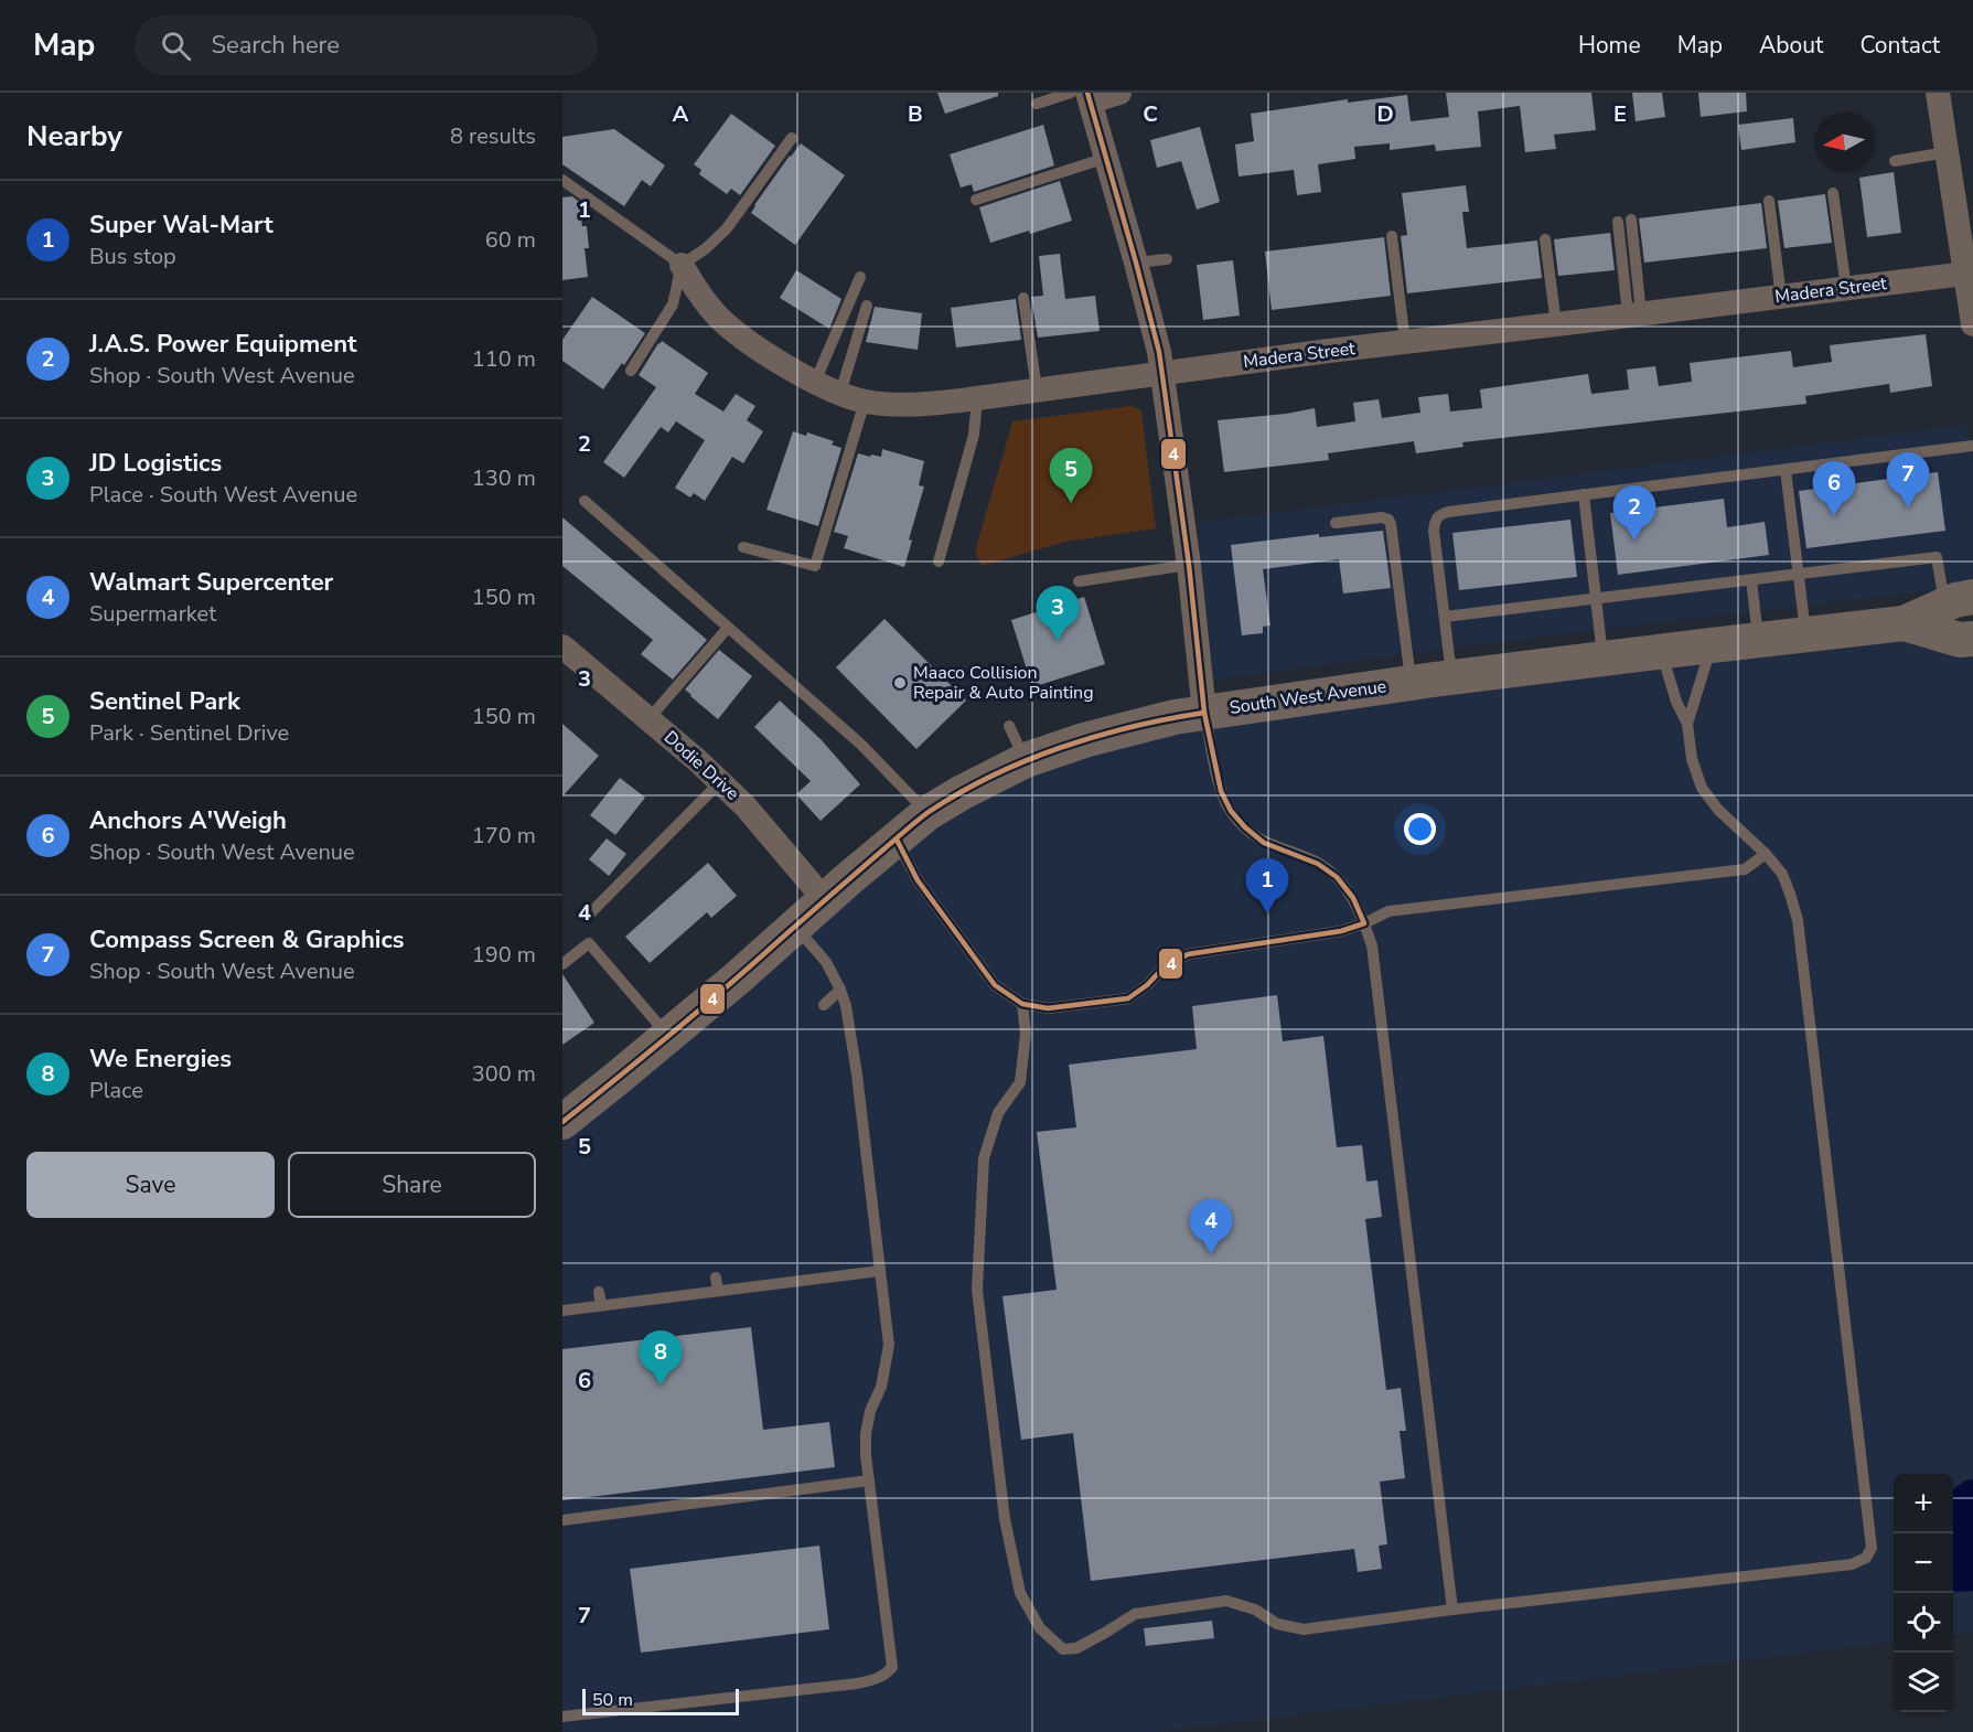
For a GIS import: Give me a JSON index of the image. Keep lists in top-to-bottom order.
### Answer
{
  "streets": {
    "street": ["Madera Street", "South West Avenue", "Dodie Drive"]
  },
  "crossings": [
    ["South West Avenue", "Dodie Drive"]
  ],
  "places": ["Maaco Collision Repair & Auto Painting"],
  "lines": ["transit line 4"],
  "scale_bar": "50 m",
  "north": "left",
  "page": {
    "header": "Map",
    "search": "Search here",
    "nav": [
      "Home",
      "Map",
      "About",
      "Contact"
    ],
    "heading": ["Nearby", "8 results"],
    "list": [
      {
        "mark": "1",
        "name": "Super Wal-Mart",
        "note": "Bus stop",
        "value": "60 m"
      },
      {
        "mark": "2",
        "name": "J.A.S. Power Equipment",
        "note": "Shop · South West Avenue",
        "value": "110 m"
      },
      {
        "mark": "3",
        "name": "JD Logistics",
        "note": "Place · South West Avenue",
        "value": "130 m"
      },
      {
        "mark": "4",
        "name": "Walmart Supercenter",
        "note": "Supermarket",
        "value": "150 m"
      },
      {
        "mark": "5",
        "name": "Sentinel Park",
        "note": "Park · Sentinel Drive",
        "value": "150 m"
      },
      {
        "mark": "6",
        "name": "Anchors A'Weigh",
        "note": "Shop · South West Avenue",
        "value": "170 m"
      },
      {
        "mark": "7",
        "name": "Compass Screen & Graphics",
        "note": "Shop · South West Avenue",
        "value": "190 m"
      },
      {
        "mark": "8",
        "name": "We Energies",
        "note": "Place",
        "value": "300 m"
      }
    ],
    "pins": [
      "5",
      "7",
      "6",
      "2",
      "3",
      "1",
      "4",
      "8"
    ],
    "buttons": ["Save", "Share"],
    "map_buttons": ["+", "−"],
    "scale": "50 m"
  },
  "grid": {
    "columns": [
      "A",
      "B",
      "C",
      "D",
      "E"
    ],
    "rows": [
      "1",
      "2",
      "3",
      "4",
      "5",
      "6",
      "7"
    ]
  }
}
